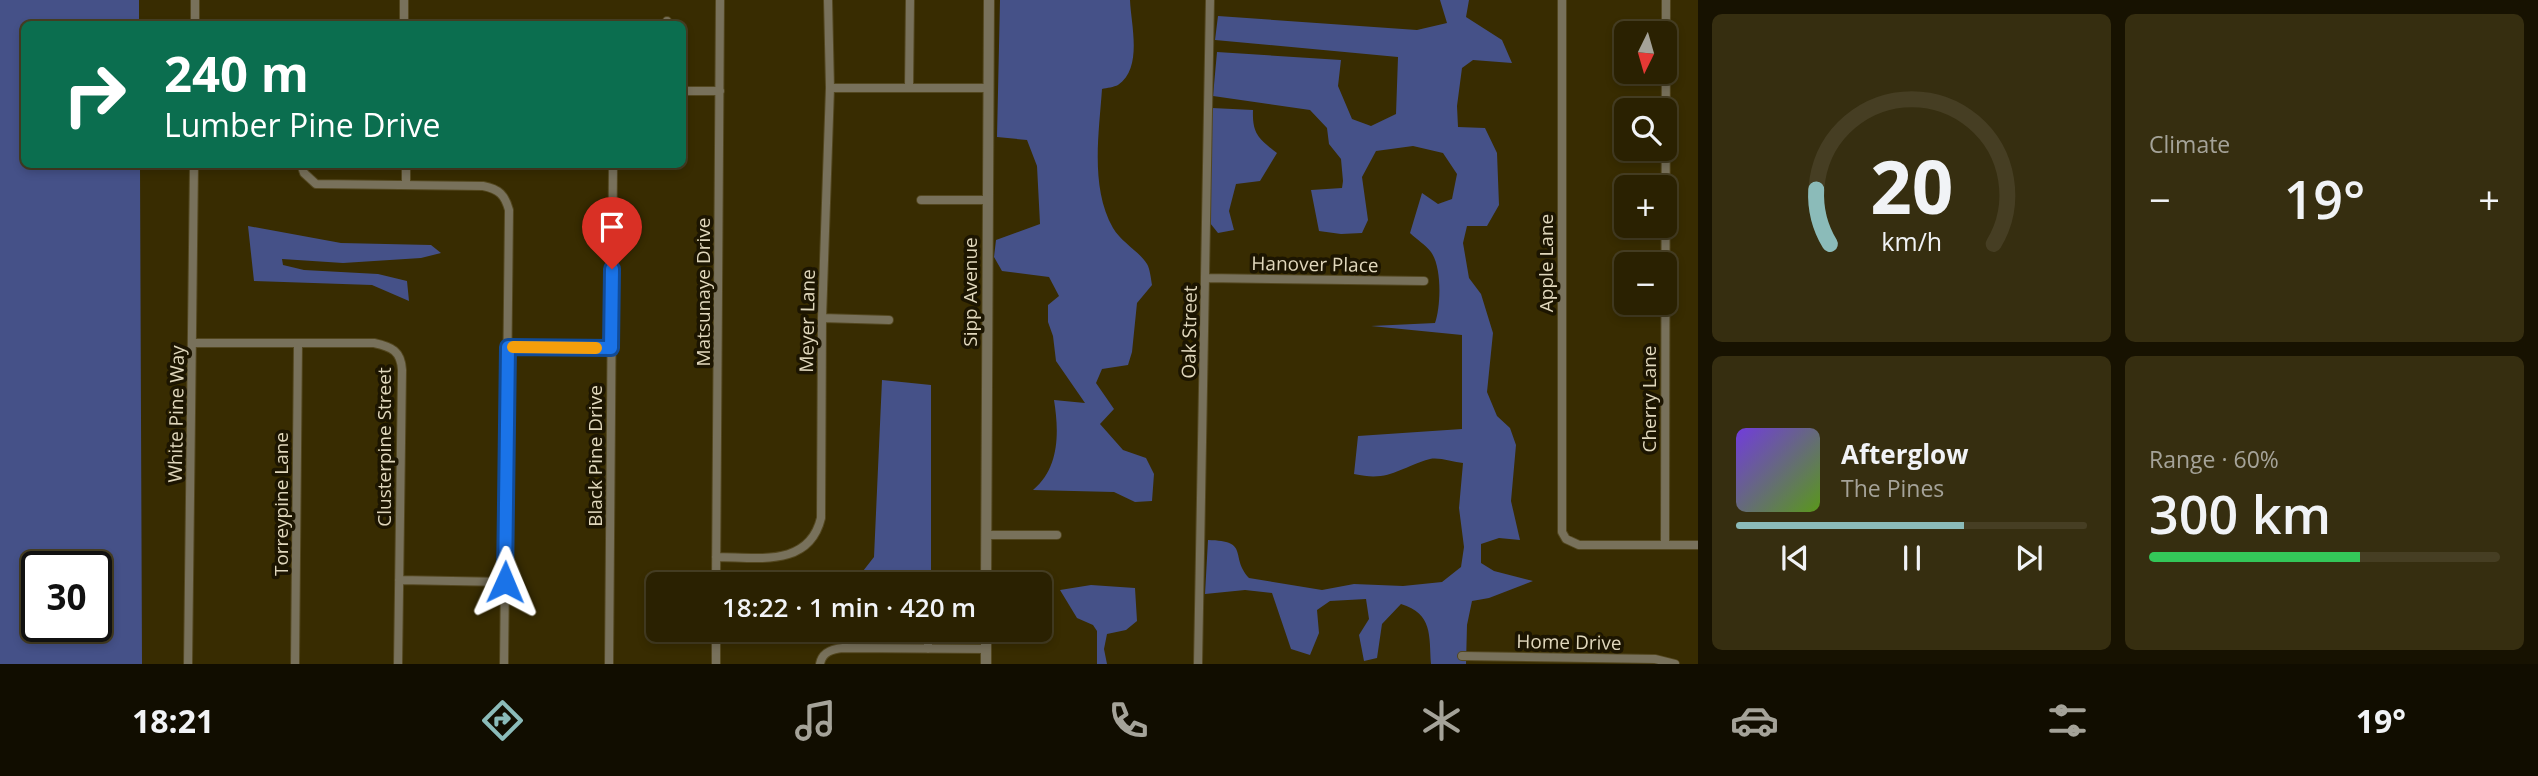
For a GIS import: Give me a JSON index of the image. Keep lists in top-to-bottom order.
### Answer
{
  "streets": {
    "street": [
      "Apple Lane",
      "Hanover Place",
      "Matsunaye Drive",
      "Sipp Avenue",
      "Meyer Lane",
      "Oak Street",
      "Cherry Lane",
      "White Pine Way",
      "Clusterpine Street",
      "Black Pine Drive",
      "Torreypine Lane",
      "Home Drive"
    ]
  },
  "crossings": [
    ["Apple Lane", "Cherry Lane"],
    ["Hanover Place", "Oak Street"],
    ["Matsunaye Drive", "Meyer Lane"],
    ["White Pine Way", "Clusterpine Street"],
    ["Clusterpine Street", "Torreypine Lane"]
  ],
  "north": "bottom",
  "page": {
    "tile": [
      "Climate",
      ["Range · 60%", "300 km"]
    ],
    "map_buttons": ["+", "−"],
    "turn": ["240 m", "Lumber Pine Drive"],
    "heat": ["−", "19°", "+"],
    "song": ["Afterglow", "The Pines"],
    "limit": "30",
    "trip": "18:22 · 1 min · 420 m",
    "tabs": ["18:21", "19°"],
    "gauge": ["20", "km/h"]
  }
}
